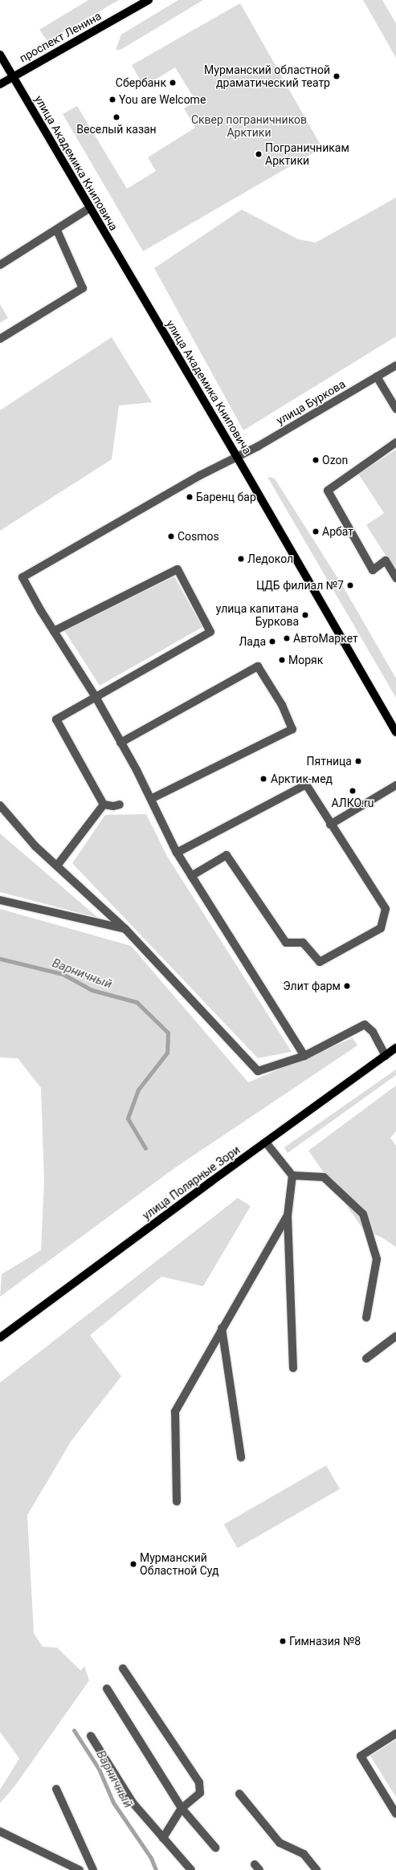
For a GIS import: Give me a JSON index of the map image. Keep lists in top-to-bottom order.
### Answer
{
  "streets": {
    "main road": ["проспект Ленина", "улица Академика Книповича", "улица Полярные Зори"],
    "street": ["улица Буркова"]
  },
  "crossings": [
    ["проспект Ленина", "улица Академика Книповича"],
    ["улица Академика Книповича", "улица Буркова"]
  ],
  "water": ["Варничный"],
  "parks": ["Сквер пограничников Арктики"],
  "places": [
    "Мурманский областной драматический театр",
    "Сбербанк",
    "You are Welcome",
    "Веселый казан",
    "Пограничникам Арктики",
    "Ozon",
    "Баренц бар",
    "Арбат",
    "Cosmos",
    "Ледокол",
    "ЦДБ филиал №7",
    "улица капитана Буркова",
    "АвтоМаркет",
    "Лада",
    "Моряк",
    "Пятница",
    "Арктик-мед",
    "АЛКО.ru",
    "Элит фарм",
    "Мурманский Областной Суд",
    "Гимназия №8"
  ]
}
